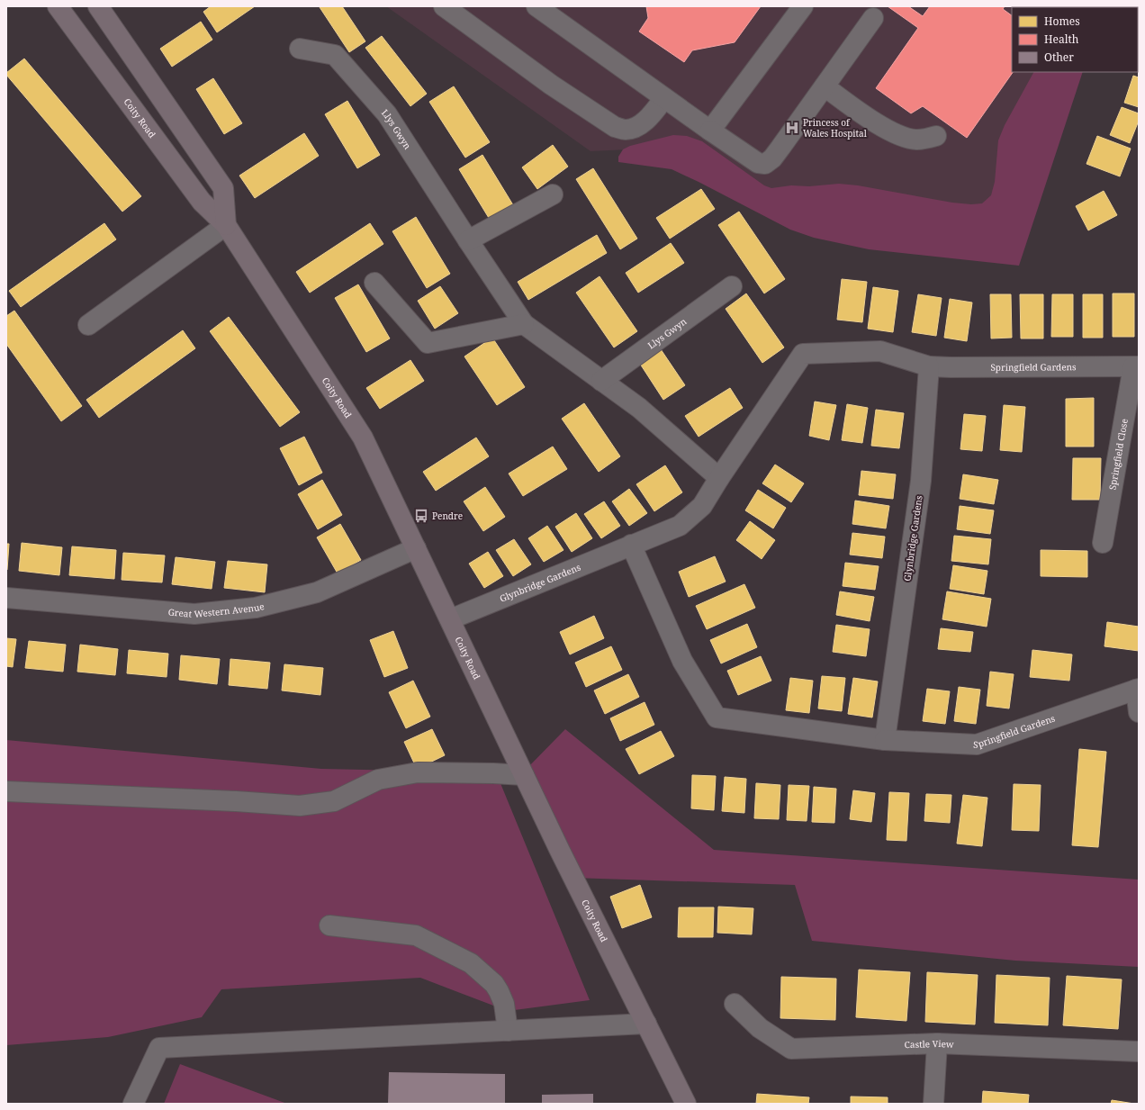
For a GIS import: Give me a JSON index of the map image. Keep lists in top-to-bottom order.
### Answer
{
  "streets": {
    "main road": ["Coity Road"],
    "street": [
      "Llys Gwyn",
      "Springfield Gardens",
      "Springfield Close",
      "Glynbridge Gardens",
      "Great Western Avenue",
      "Castle View"
    ]
  },
  "crossings": [
    ["Coity Road", "Glynbridge Gardens"],
    ["Coity Road", "Great Western Avenue"],
    ["Llys Gwyn", "Glynbridge Gardens"],
    ["Springfield Gardens", "Springfield Close"],
    ["Springfield Gardens", "Glynbridge Gardens"]
  ],
  "places": {
    "hospital": ["Princess of Wales Hospital"],
    "bus stop": ["Pendre"]
  },
  "legend": ["Homes", "Health", "Other"]
}
